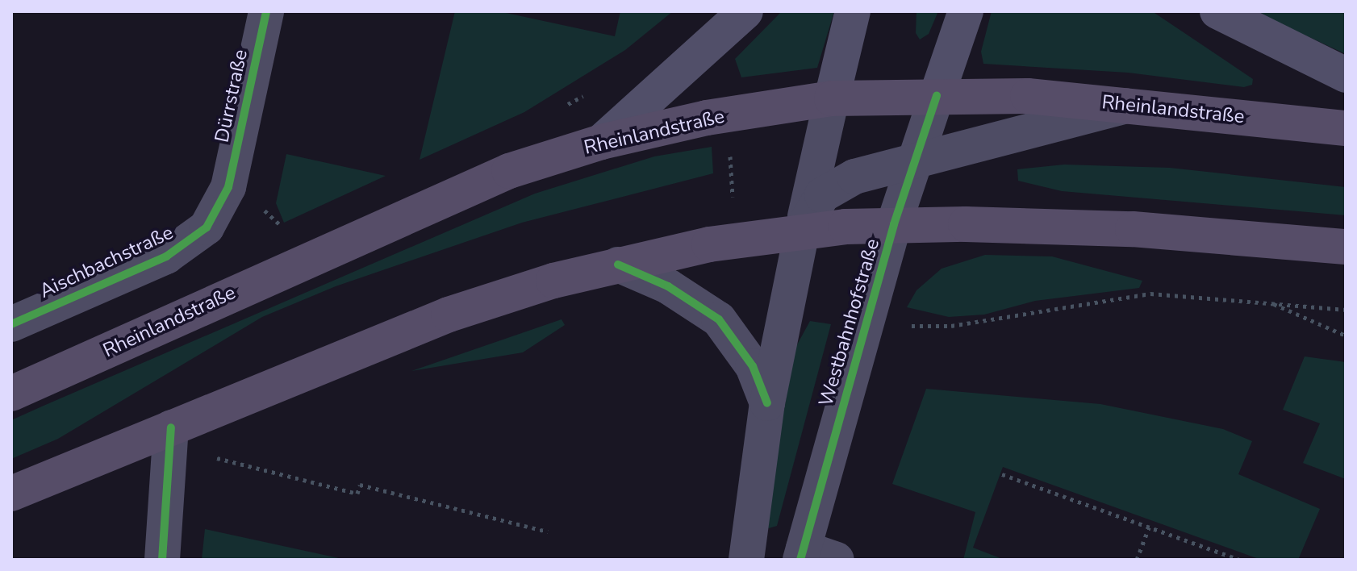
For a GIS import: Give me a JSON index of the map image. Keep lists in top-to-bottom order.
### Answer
{
  "streets": {
    "main road": ["Rheinlandstraße"],
    "street": ["Dürrstraße", "Aischbachstraße", "Westbahnhofstraße"]
  },
  "crossings": [
    ["Dürrstraße", "Aischbachstraße"],
    ["Rheinlandstraße", "Westbahnhofstraße"]
  ]
}
